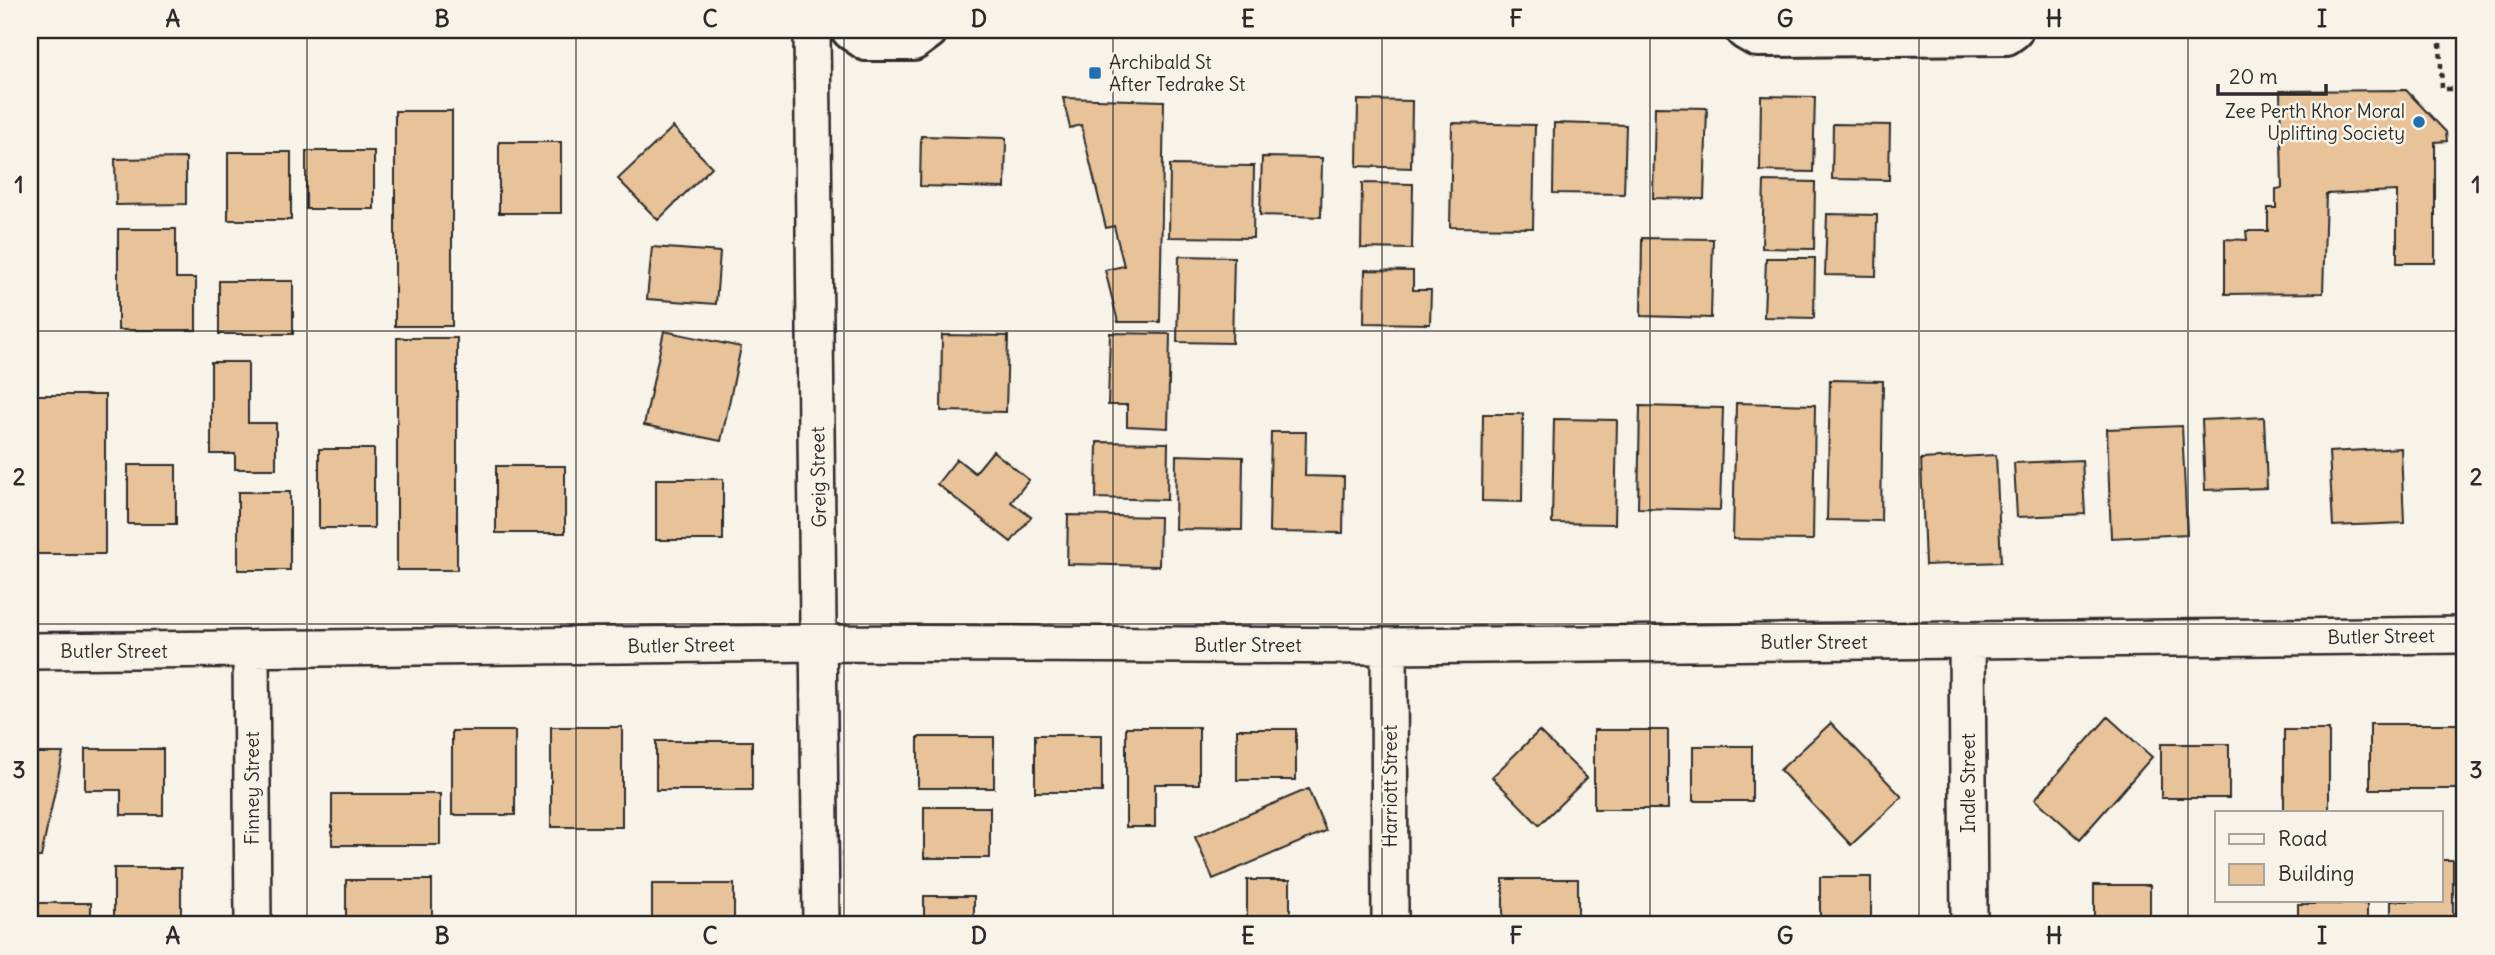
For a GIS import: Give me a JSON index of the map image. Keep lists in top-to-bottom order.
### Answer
{
  "streets": {
    "street": [
      "Greig Street",
      "Butler Street",
      "Indle Street",
      "Harriott Street",
      "Finney Street"
    ]
  },
  "crossings": [
    ["Greig Street", "Butler Street"],
    ["Butler Street", "Indle Street"],
    ["Butler Street", "Harriott Street"],
    ["Butler Street", "Finney Street"]
  ],
  "places": {
    "transit": ["Archibald St After Tedrake St"],
    "other": ["Zee Perth Khor Moral Uplifting Society"]
  },
  "legend": ["Road", "Building"],
  "scale_bar": "20 m",
  "grid": {
    "columns": [
      "A",
      "B",
      "C",
      "D",
      "E",
      "F",
      "G",
      "H",
      "I"
    ],
    "rows": ["1", "2", "3"]
  }
}
